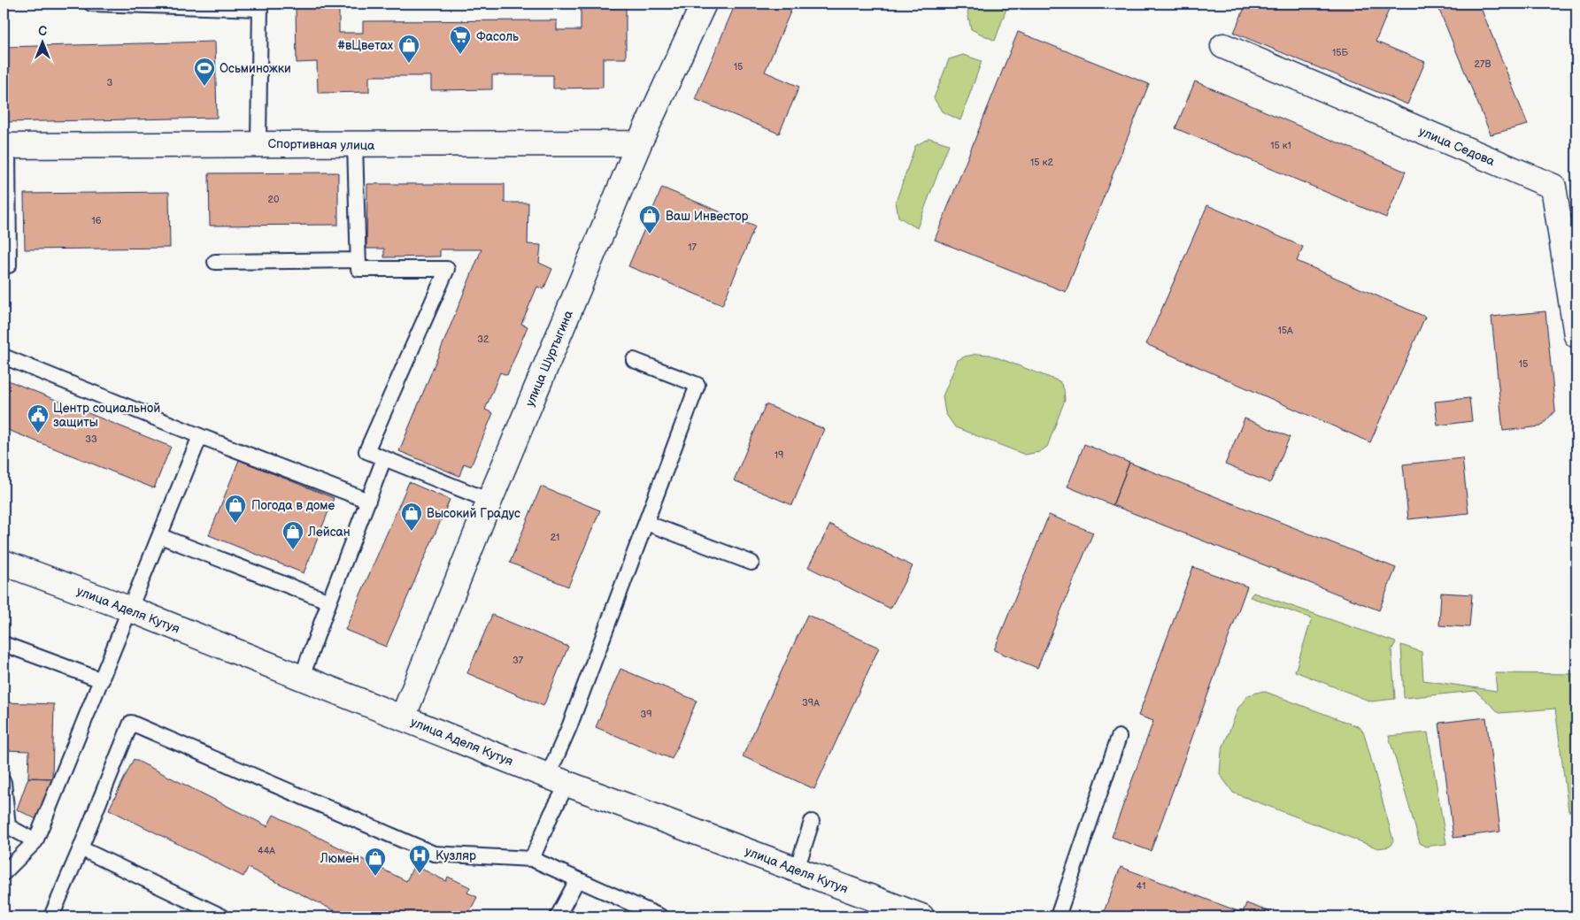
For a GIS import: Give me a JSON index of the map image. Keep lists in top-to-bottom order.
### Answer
{
  "streets": {
    "street": [
      "Спортивная улица",
      "улица Седова",
      "улица Шуртыгина",
      "улица Аделя Кутуя"
    ]
  },
  "crossings": [
    ["Спортивная улица", "улица Шуртыгина"],
    ["улица Шуртыгина", "улица Аделя Кутуя"]
  ],
  "places": {
    "supermarket": ["Фасоль"],
    "shop": [
      "#вЦветах",
      "Ваш Инвестор",
      "Погода в доме",
      "Высокий Градус",
      "Лейсан",
      "Люмен"
    ],
    "sports": ["Осьминожки"],
    "public building": ["Центр социальной защиты"],
    "hospital": ["Кузляр"]
  },
  "house_numbers": [
    "15Б",
    "27В",
    "15",
    "3",
    "15 к1",
    "15 к2",
    "20",
    "16",
    "17",
    "15А",
    "32",
    "15",
    "33",
    "19",
    "21",
    "37",
    "39А",
    "39",
    "44А",
    "41"
  ],
  "north": "top"
}
